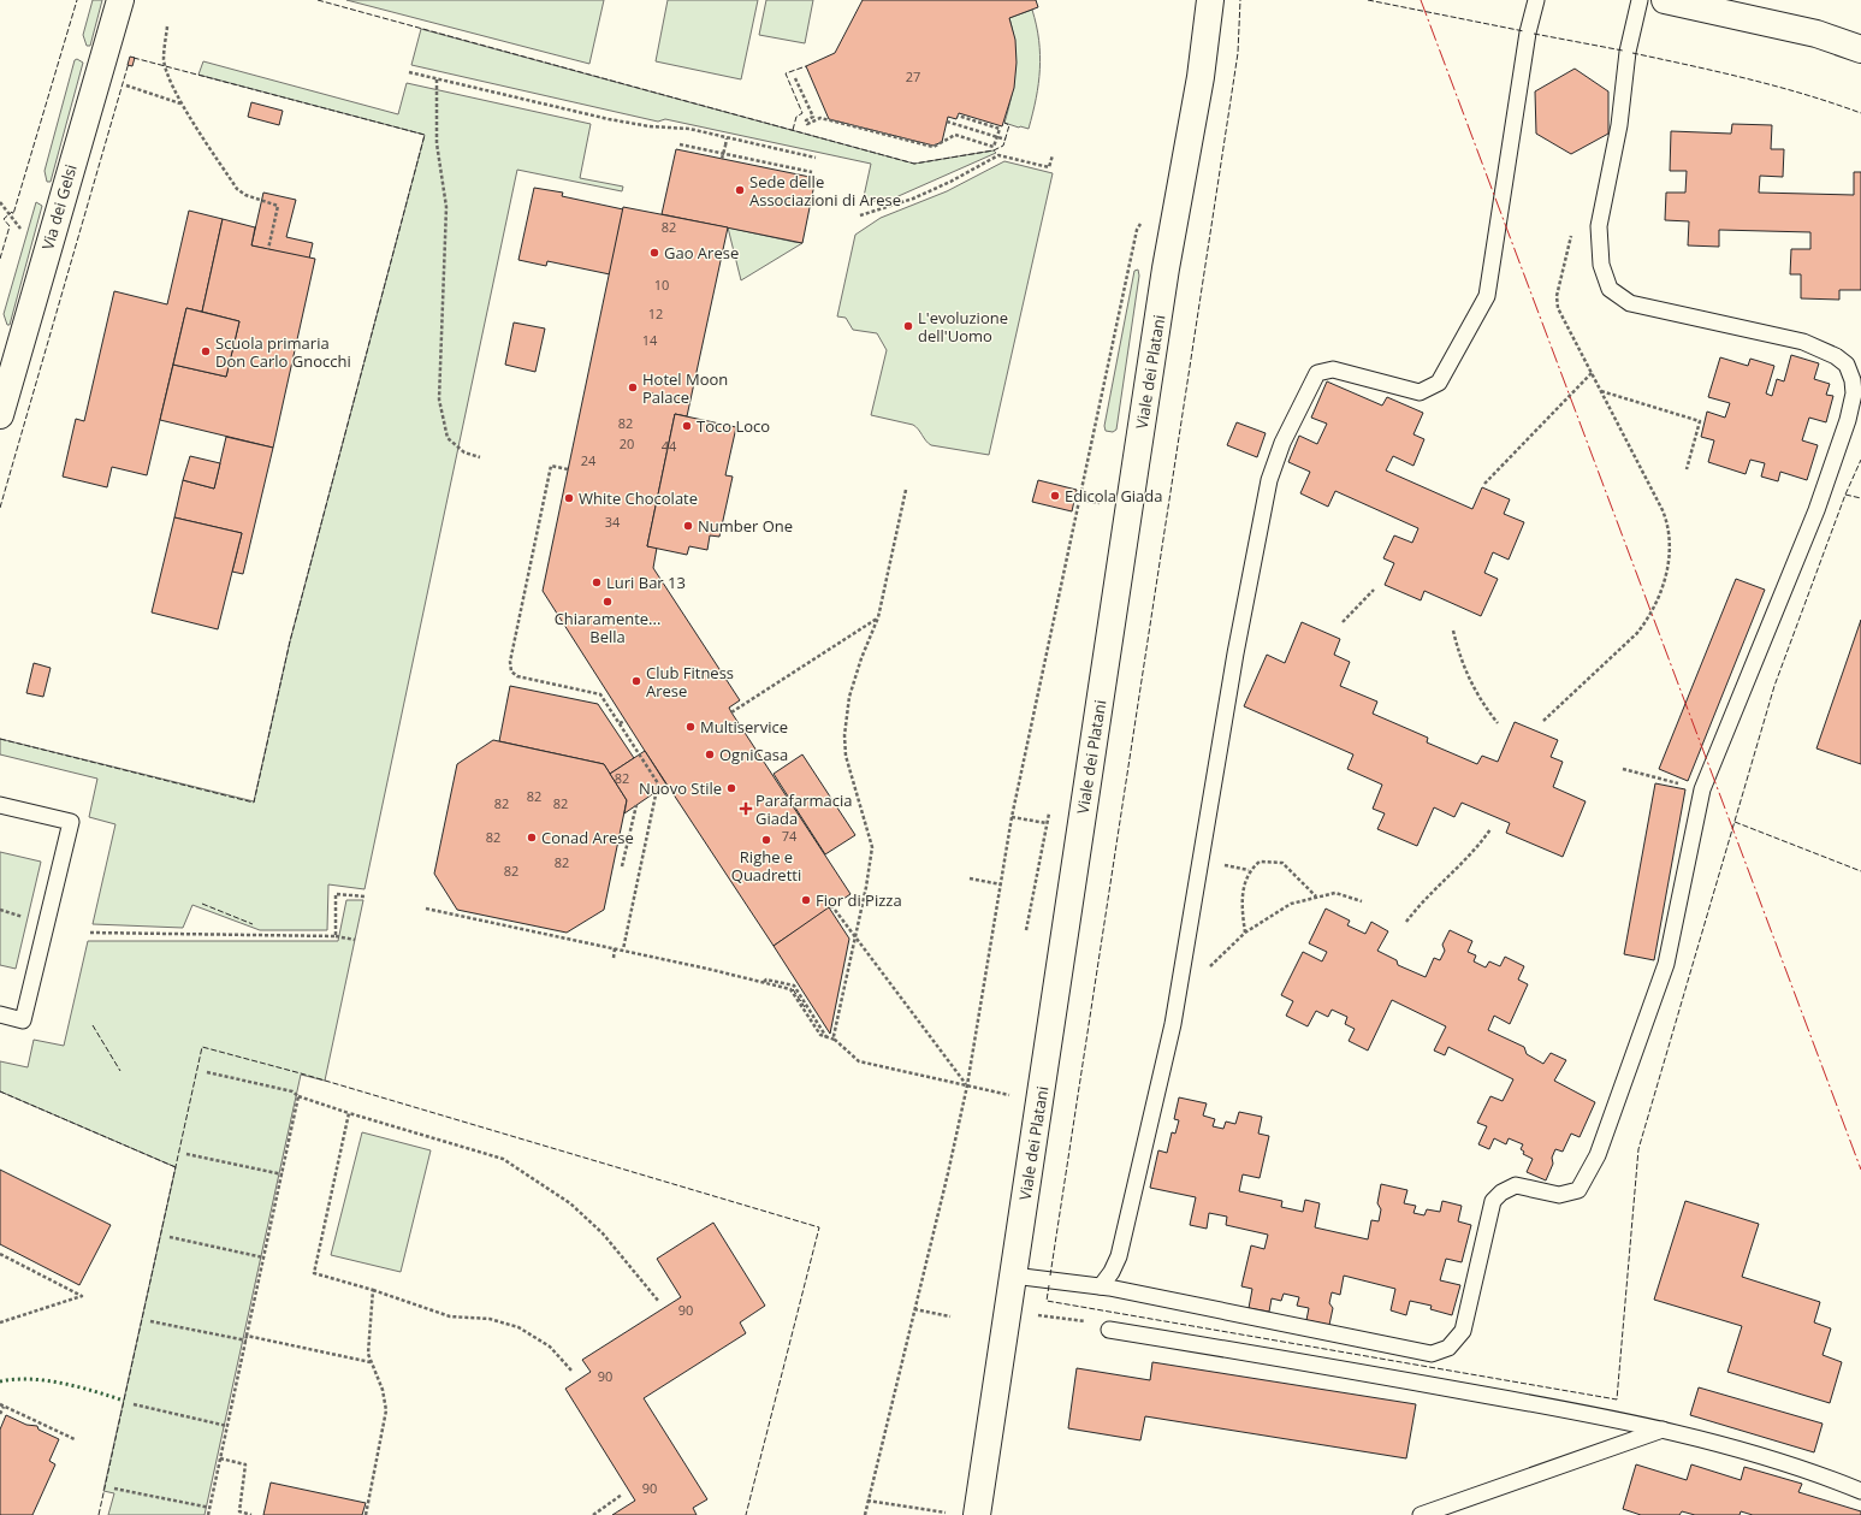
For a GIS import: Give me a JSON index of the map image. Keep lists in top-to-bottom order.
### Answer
{
  "streets": {
    "street": ["Via dei Gelsi", "Viale dei Platani"]
  },
  "places": {
    "other": [
      "Sede delle Associazioni di Arese",
      "Gao Arese",
      "L'evoluzione dell'Uomo",
      "Scuola primaria Don Carlo Gnocchi",
      "Hotel Moon Palace",
      "Toco Loco",
      "Edicola Giada",
      "White Chocolate",
      "Number One",
      "Luri Bar 13",
      "Chiaramente... Bella",
      "Club Fitness Arese",
      "Multiservice",
      "OgniCasa",
      "Nuovo Stile",
      "Conad Arese",
      "Righe e Quadretti",
      "Fior di Pizza"
    ],
    "health": ["Parafarmacia Giada"]
  },
  "house_numbers": [
    "27",
    "82",
    "10",
    "12",
    "14",
    "82",
    "20",
    "44",
    "24",
    "34",
    "82",
    "82",
    "82",
    "82",
    "74",
    "82",
    "82",
    "82",
    "90",
    "90",
    "90"
  ]
}
